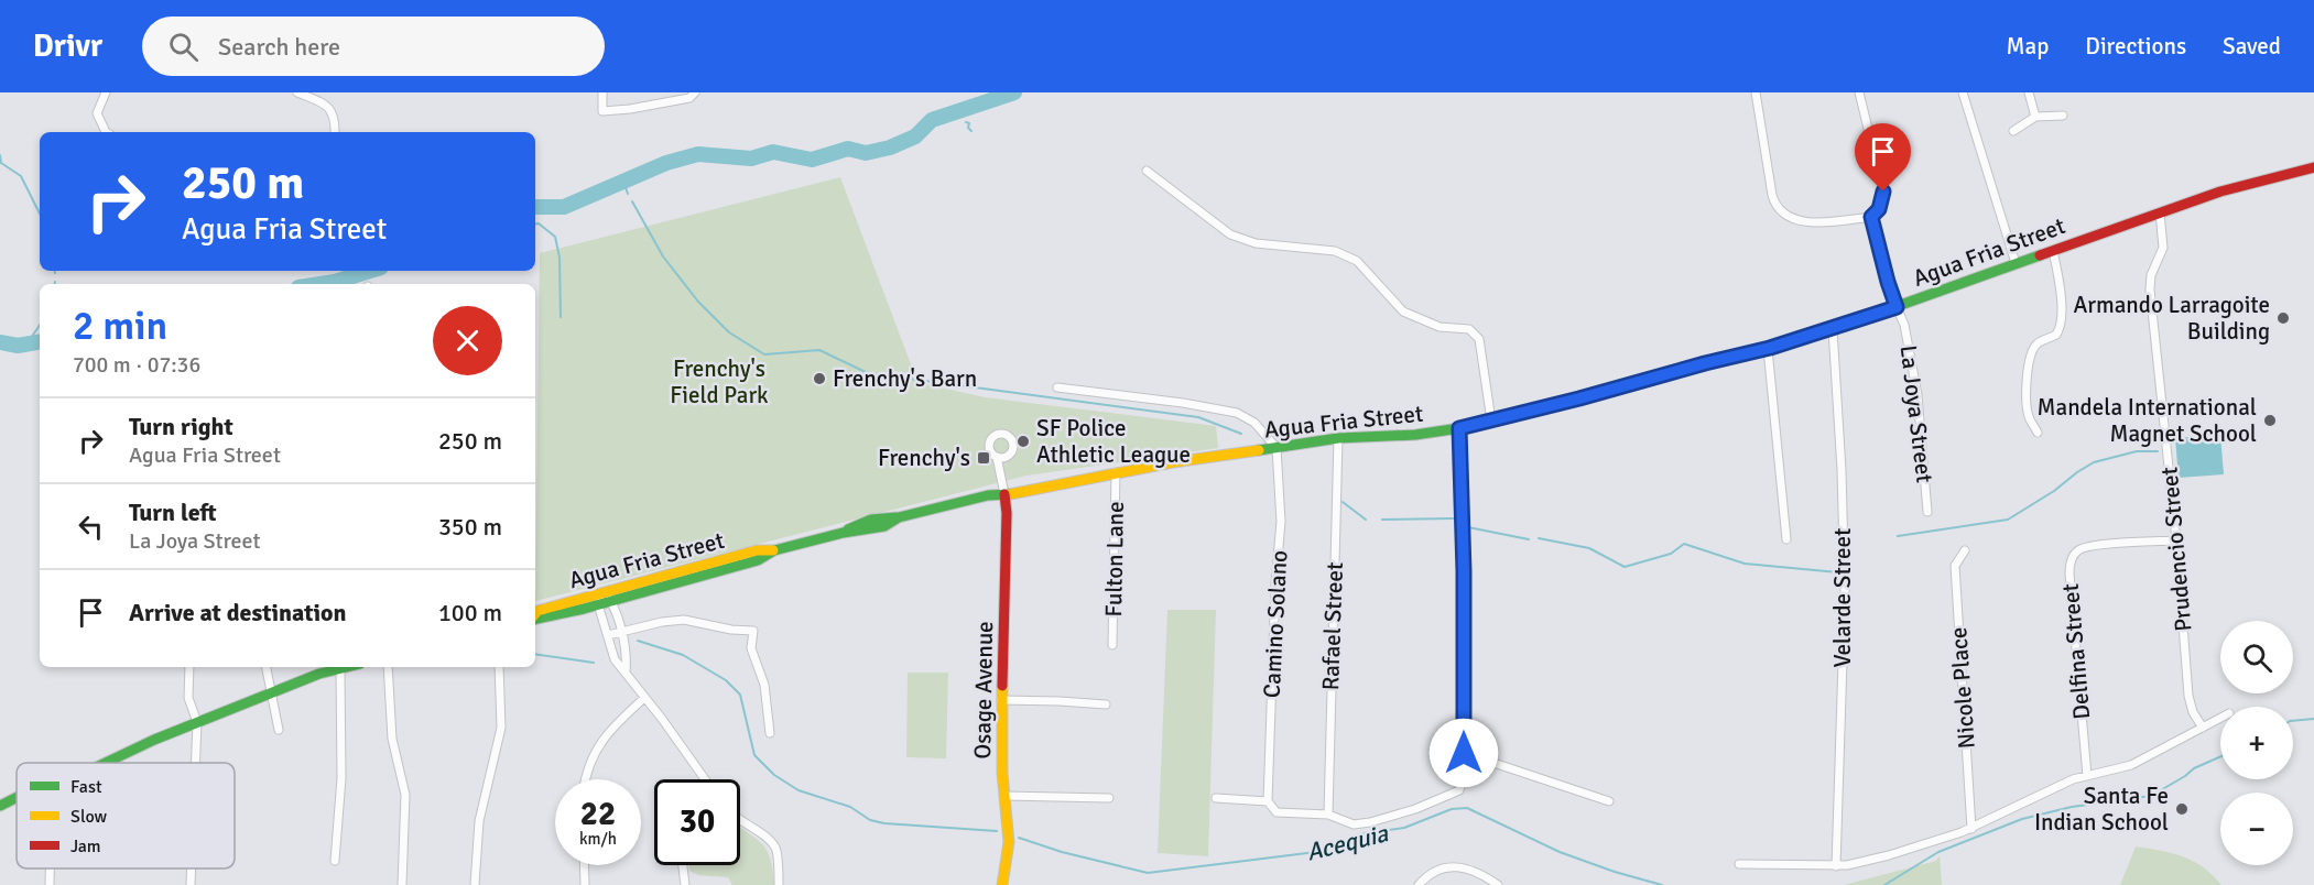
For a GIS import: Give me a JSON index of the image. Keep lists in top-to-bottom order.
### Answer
{
  "streets": {
    "street": [
      "Agua Fria Street",
      "La Joya Street",
      "Prudencio Street",
      "Fulton Lane",
      "Velarde Street",
      "Camino Solano",
      "Rafael Street",
      "Delfina Street",
      "Nicole Place",
      "Osage Avenue"
    ]
  },
  "crossings": [
    ["Agua Fria Street", "La Joya Street"],
    ["Agua Fria Street", "Prudencio Street"],
    ["Agua Fria Street", "Fulton Lane"],
    ["Agua Fria Street", "Velarde Street"],
    ["Agua Fria Street", "Camino Solano"],
    ["Agua Fria Street", "Rafael Street"],
    ["Agua Fria Street", "Osage Avenue"],
    ["Prudencio Street", "Delfina Street"]
  ],
  "water": ["Acequia"],
  "parks": ["Frenchy's Field Park"],
  "places": {
    "other": [
      "Armando Larragoite Building",
      "Frenchy's Barn",
      "Mandela International Magnet School",
      "SF Police Athletic League",
      "Santa Fe Indian School"
    ],
    "transit": ["Frenchy's"]
  },
  "legend": ["Fast", "Slow", "Jam"],
  "page": {
    "header": "Drivr",
    "search": "Search here",
    "nav": ["Map", "Directions", "Saved"],
    "turn": ["250 m", "Agua Fria Street"],
    "heading": ["2 min", "700 m · 07:36"],
    "list": [
      {
        "name": "Turn right",
        "note": "Agua Fria Street",
        "value": "250 m"
      },
      {
        "name": "Turn left",
        "note": "La Joya Street",
        "value": "350 m"
      },
      {
        "name": "Arrive at destination",
        "value": "100 m"
      }
    ],
    "map_buttons": ["+", "−"],
    "speed": "22 km/h",
    "limit": "30"
  }
}
